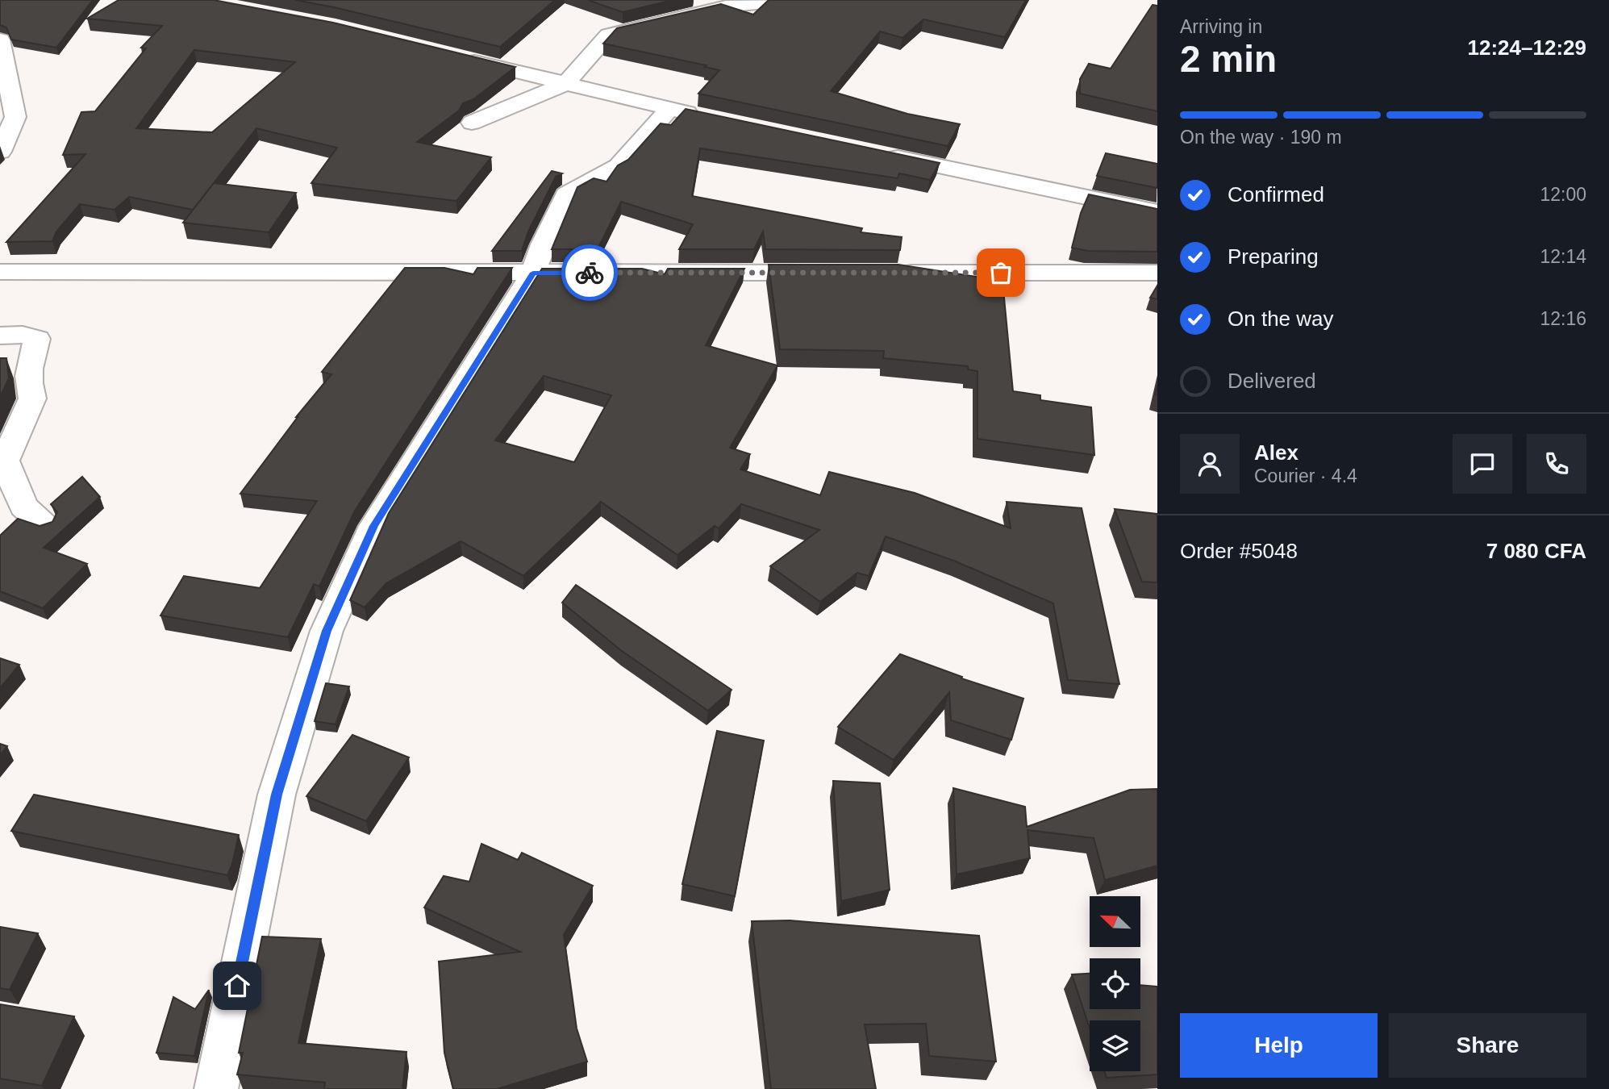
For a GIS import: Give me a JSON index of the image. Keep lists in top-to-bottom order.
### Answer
{
  "north": "top left",
  "page": {
    "heading": ["2 min", "Arriving in", "12:24–12:29"],
    "panel": [
      "Alex",
      "Courier · 4.4",
      "Order #5048",
      "7 080 CFA"
    ],
    "bar": "On the way · 190 m",
    "list": [
      ["Confirmed", "12:00"],
      ["Preparing", "12:14"],
      ["On the way", "12:16"],
      "Delivered"
    ],
    "buttons": ["Help", "Share"]
  }
}
